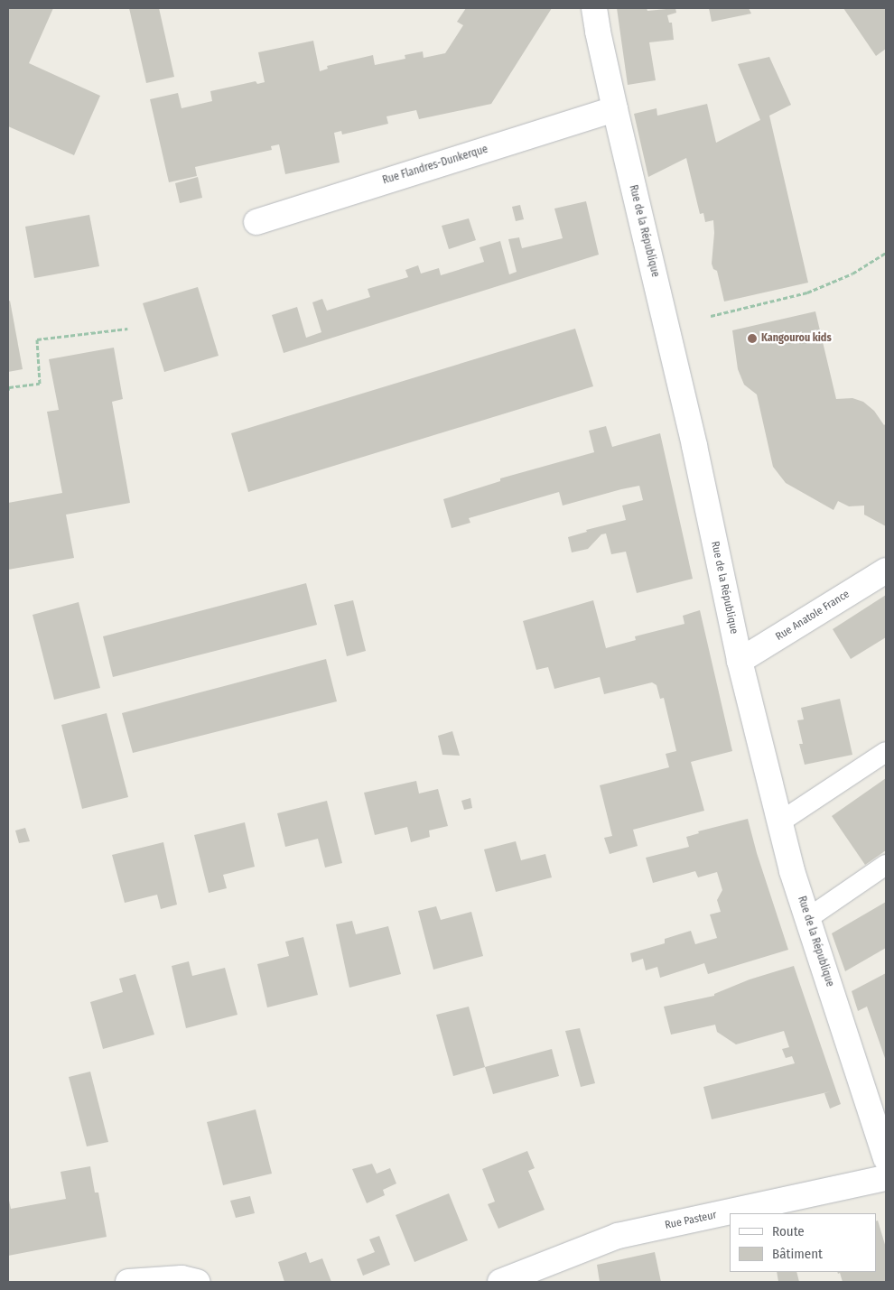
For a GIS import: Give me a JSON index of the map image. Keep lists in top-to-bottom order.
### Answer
{
  "streets": {
    "street": [
      "Rue Flandres-Dunkerque",
      "Rue de la République",
      "Rue Anatole France",
      "Rue Pasteur"
    ]
  },
  "crossings": [
    ["Rue Flandres-Dunkerque", "Rue de la République"],
    ["Rue de la République", "Rue Anatole France"]
  ],
  "places": ["Kangourou kids"],
  "legend": ["Route", "Bâtiment"]
}
